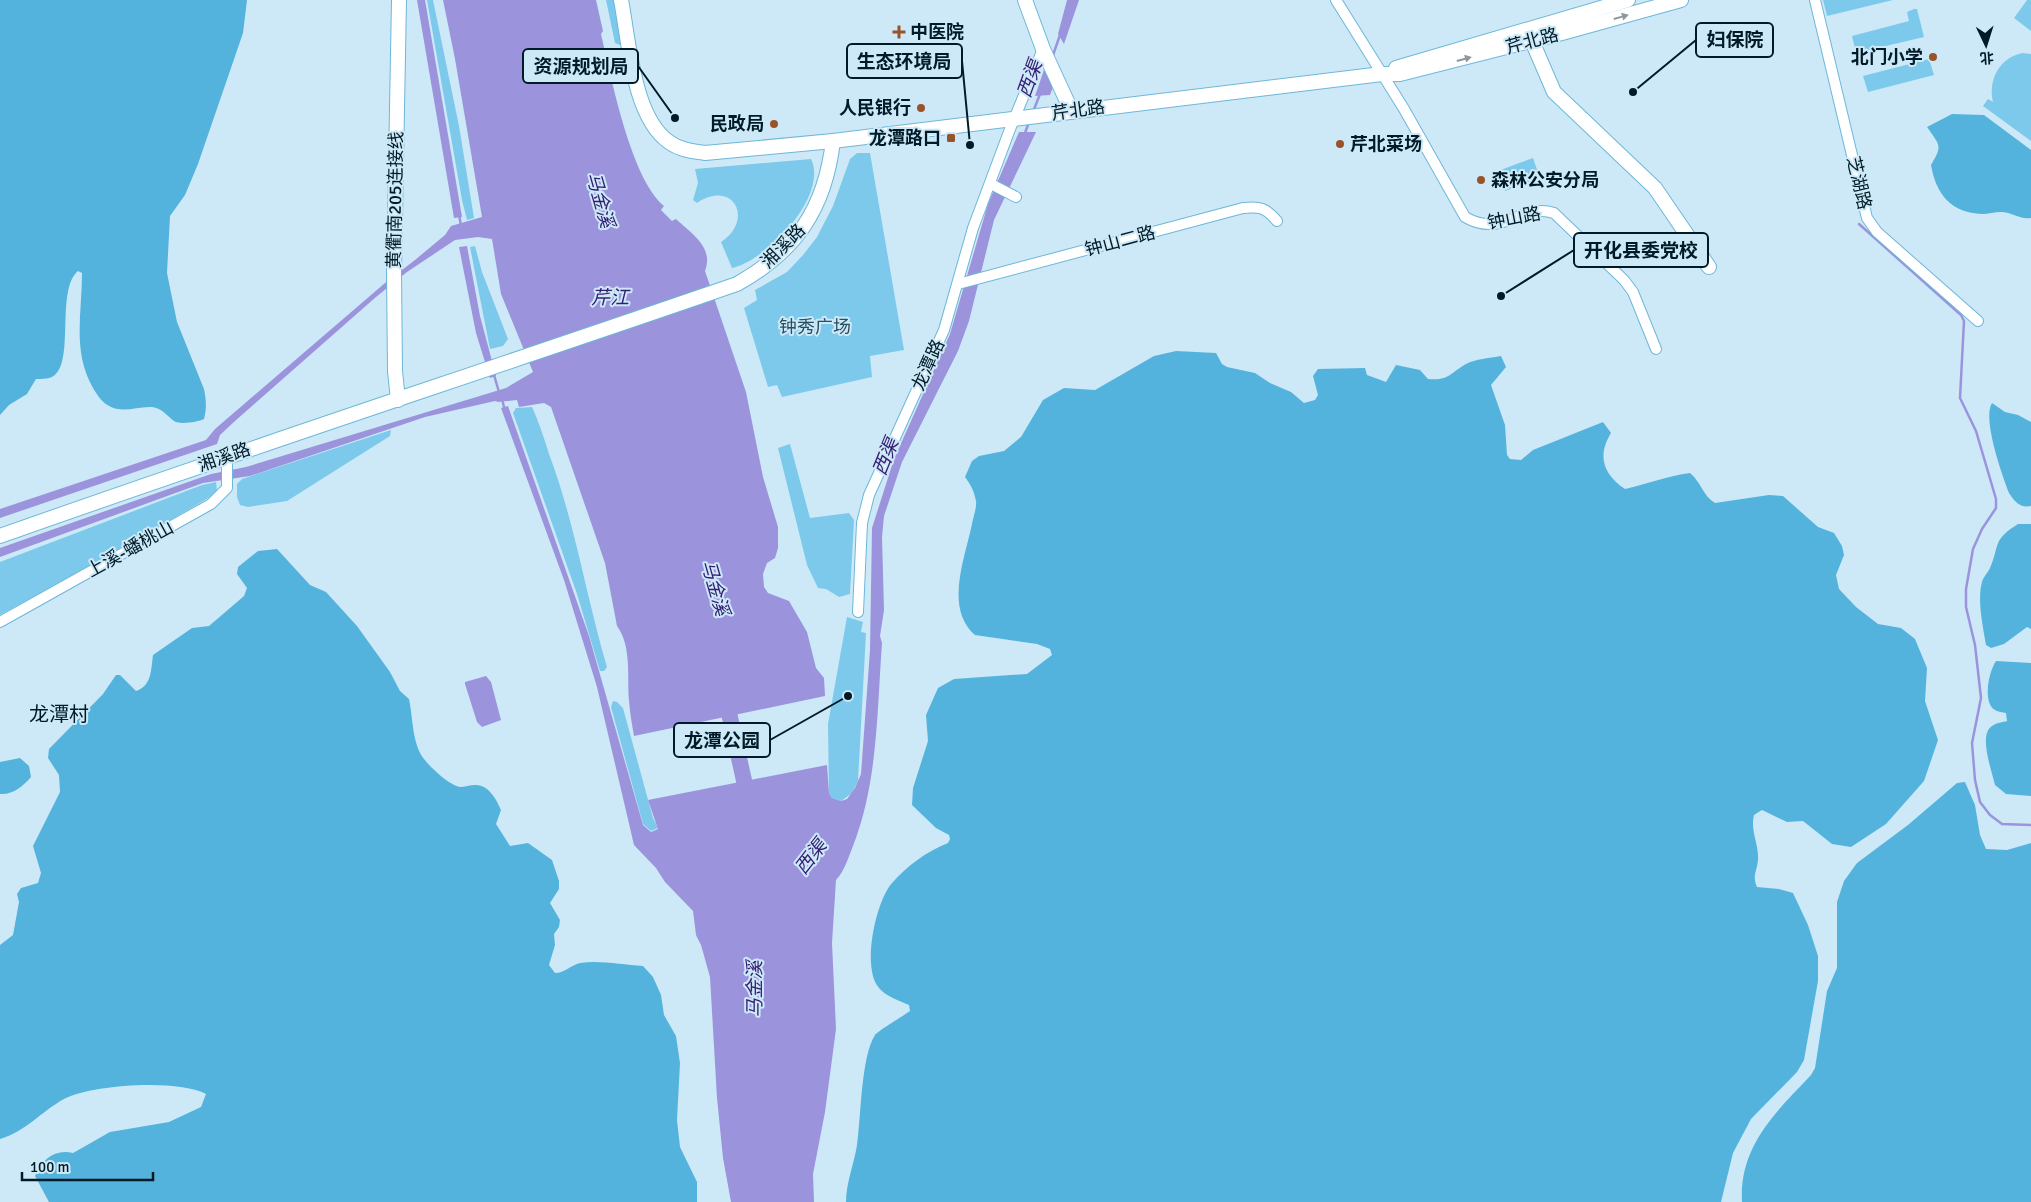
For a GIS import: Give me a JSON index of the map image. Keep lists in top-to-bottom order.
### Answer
{
  "streets": {
    "main road": ["芹北路", "黄衢南205连接线", "湘溪路"],
    "street": [
      "芝湖路",
      "钟山路",
      "钟山二路",
      "龙潭路",
      "上溪-蟠桃山"
    ]
  },
  "crossings": [
    ["芹北路", "钟山路"],
    ["芹北路", "湘溪路"],
    ["芹北路", "龙潭路"],
    ["黄衢南205连接线", "湘溪路"],
    ["钟山二路", "龙潭路"],
    ["湘溪路", "上溪-蟠桃山"]
  ],
  "districts": ["龙潭村"],
  "water": ["西渠", "马金溪", "芹江"],
  "parks": ["钟秀广场"],
  "places": {
    "health": ["中医院"],
    "other": [
      "北门小学",
      "妇保院",
      "人民银行",
      "资源规划局",
      "民政局",
      "芹北菜场",
      "生态环境局",
      "森林公安分局",
      "开化县委党校",
      "龙潭公园"
    ],
    "transit": ["龙潭路口"]
  },
  "scale_bar": "100 m",
  "north": "bottom"
}
